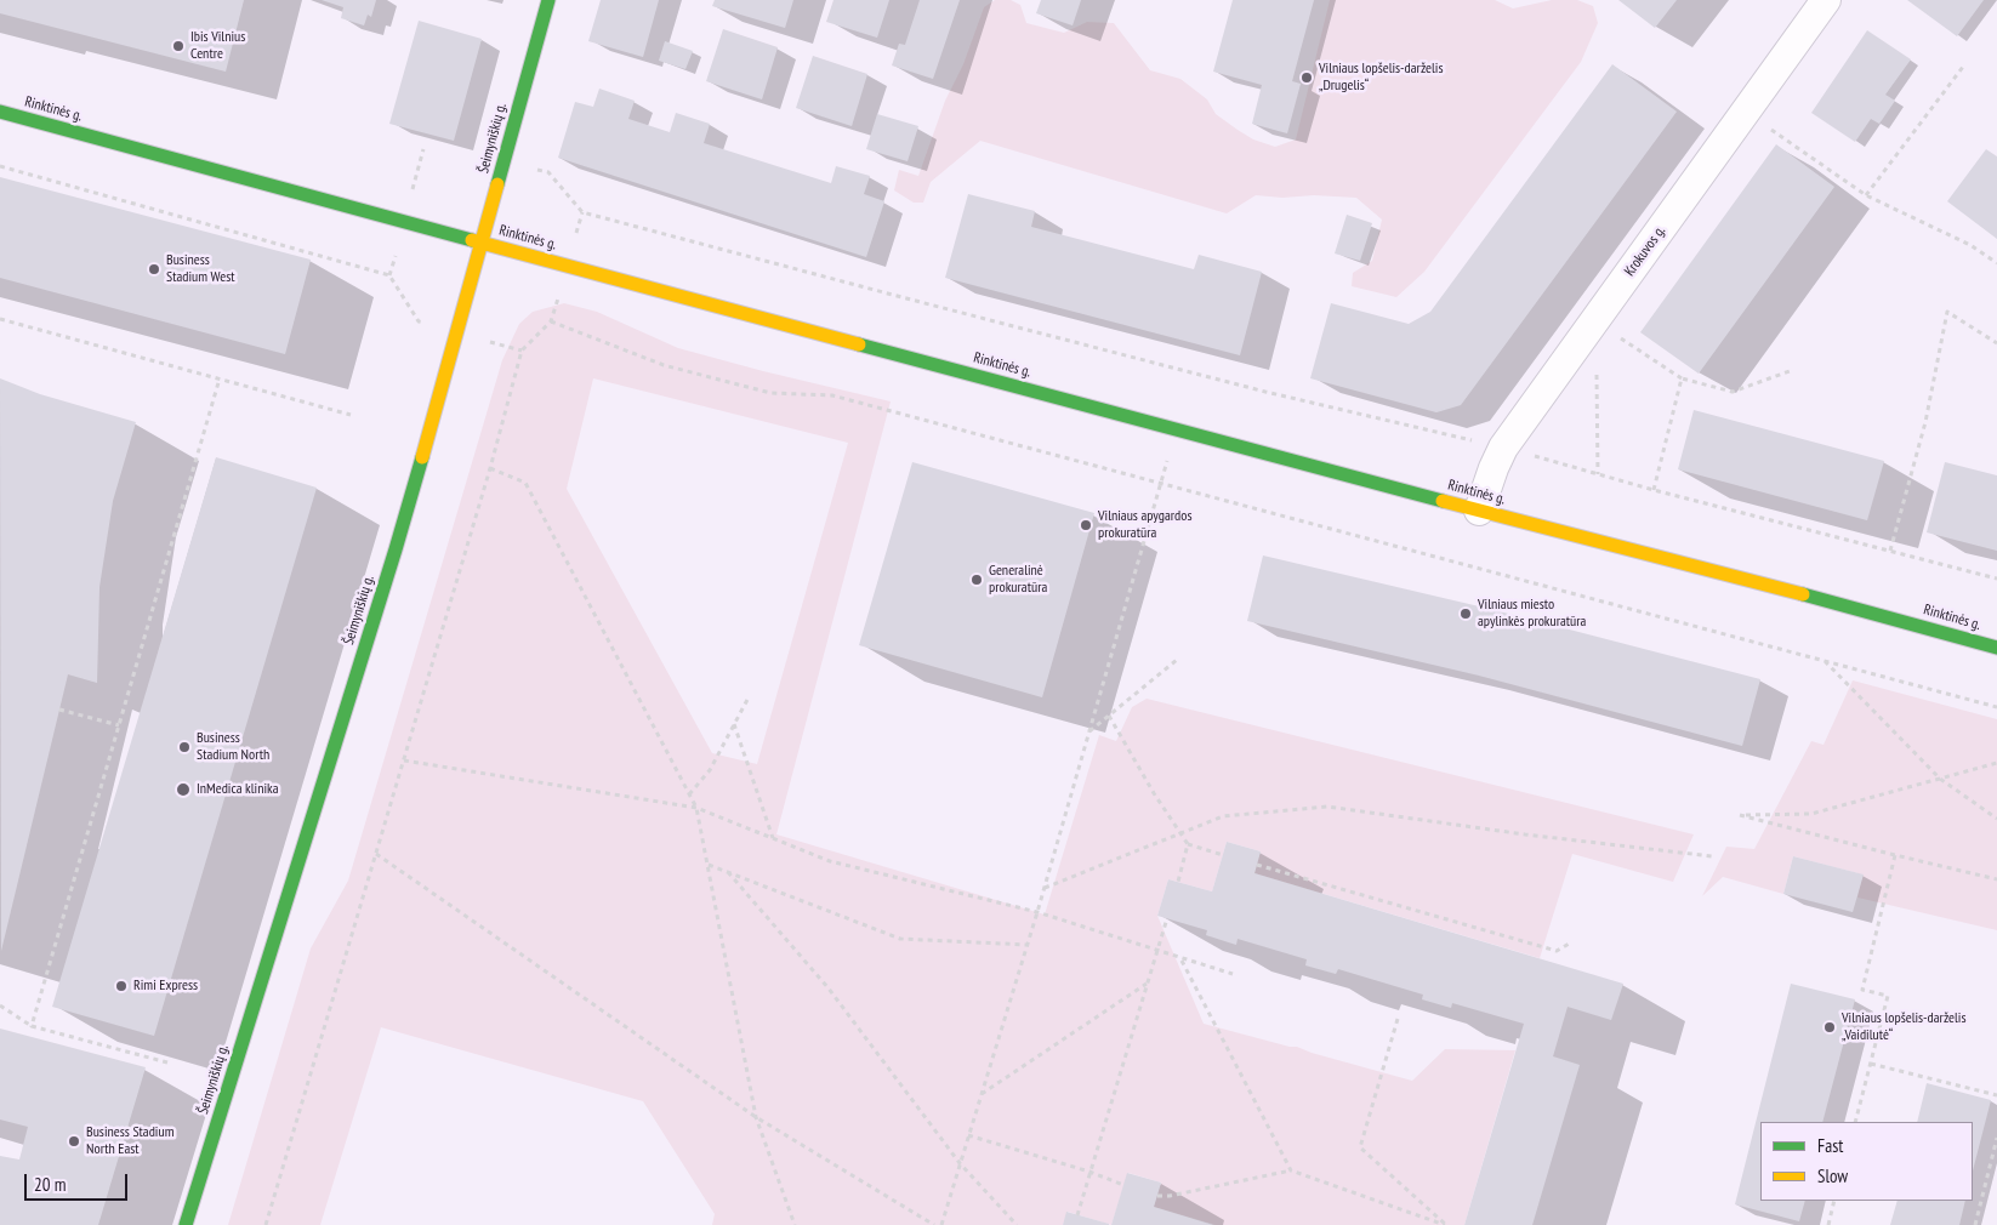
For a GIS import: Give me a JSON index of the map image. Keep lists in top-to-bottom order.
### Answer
{
  "streets": {
    "main road": ["Rinktinės g.", "Šeimyniškių g."],
    "street": ["Krokuvos g."]
  },
  "crossings": [
    ["Rinktinės g.", "Šeimyniškių g."],
    ["Rinktinės g.", "Krokuvos g."]
  ],
  "places": [
    "Ibis Vilnius Centre",
    "Vilniaus lopšelis-darželis „Drugelis“",
    "Business Stadium West",
    "Vilniaus apygardos prokuratūra",
    "Generalinė prokuratūra",
    "Vilniaus miesto apylinkės prokuratūra",
    "Business Stadium North",
    "InMedica klinika",
    "Rimi Express",
    "Vilniaus lopšelis-darželis „Vaidilutė“",
    "Business Stadium North East"
  ],
  "legend": ["Fast", "Slow"],
  "scale_bar": "20 m"
}
